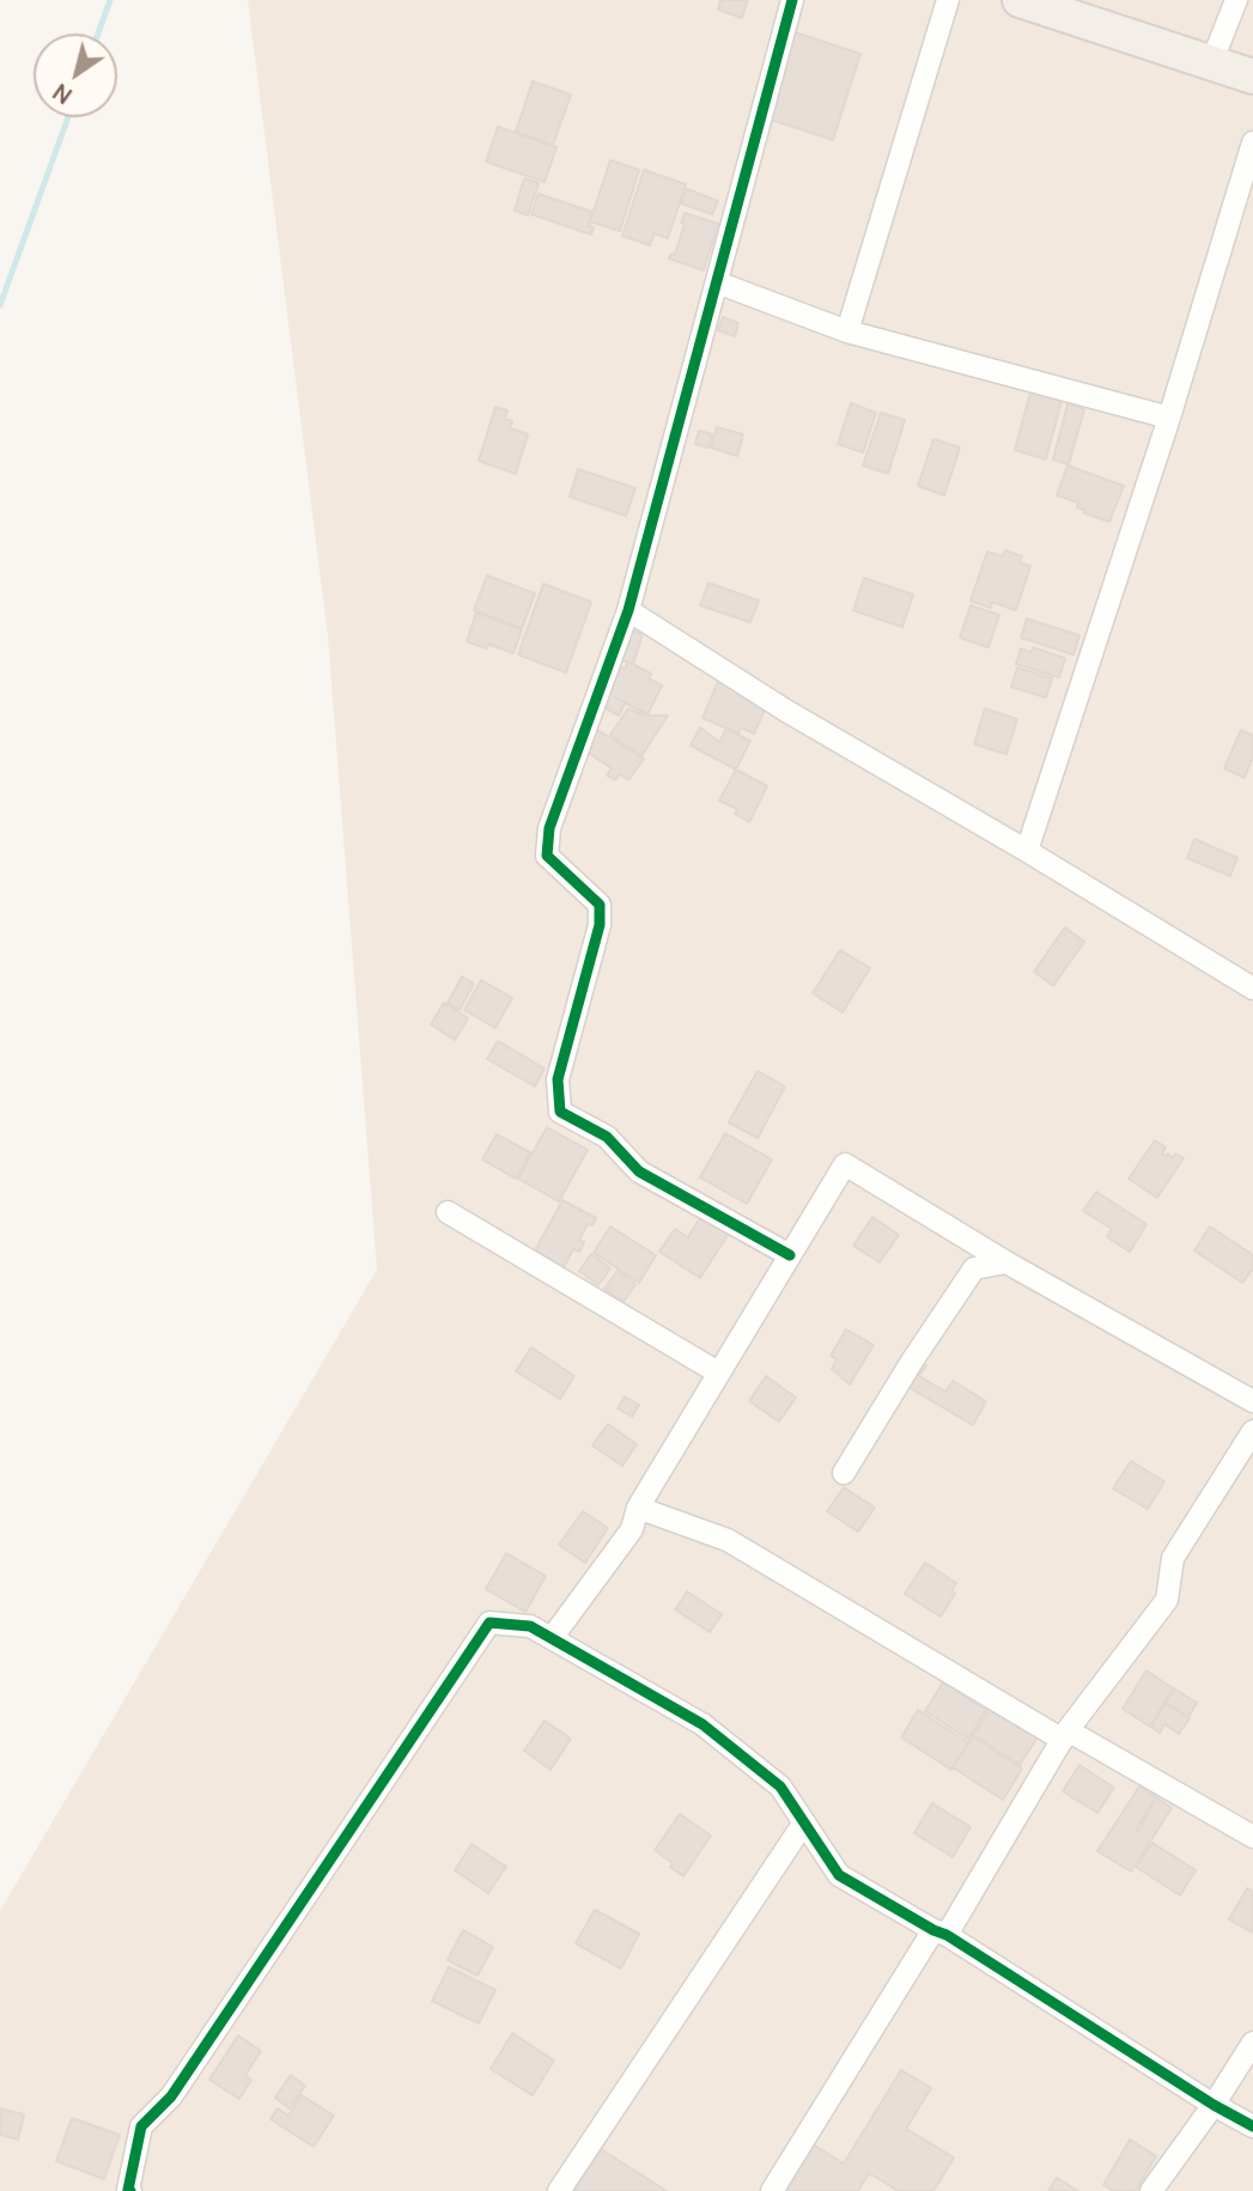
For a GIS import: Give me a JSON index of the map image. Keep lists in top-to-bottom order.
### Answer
{
  "north": "bottom left"
}
